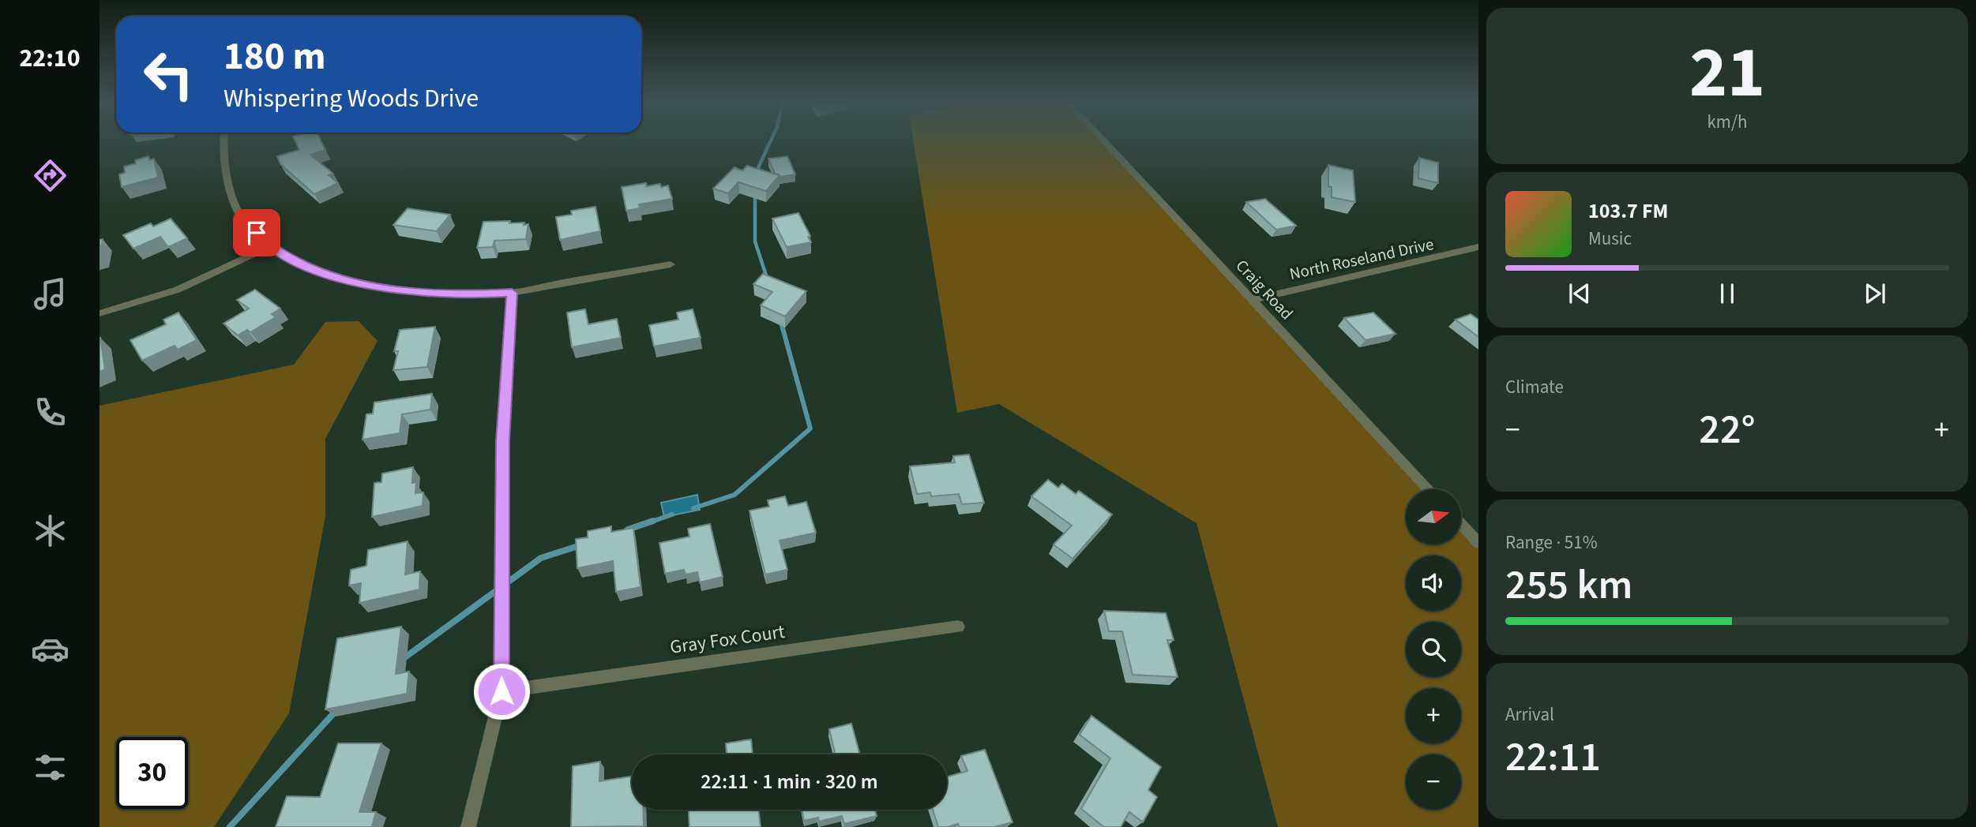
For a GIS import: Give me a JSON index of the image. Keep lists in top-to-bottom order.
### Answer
{
  "streets": {
    "street": ["North Roseland Drive", "Craig Road", "Gray Fox Court"]
  },
  "crossings": [
    ["North Roseland Drive", "Craig Road"]
  ],
  "north": "right",
  "page": {
    "tabs": "22:10",
    "tile": [
      ["21", "km/h"],
      "Climate",
      ["Range · 51%", "255 km"],
      ["Arrival", "22:11"]
    ],
    "turn": ["180 m", "Whispering Woods Drive"],
    "song": ["103.7 FM", "Music"],
    "heat": ["−", "22°", "+"],
    "map_buttons": ["+", "−"],
    "limit": "30",
    "trip": "22:11 · 1 min · 320 m"
  }
}
